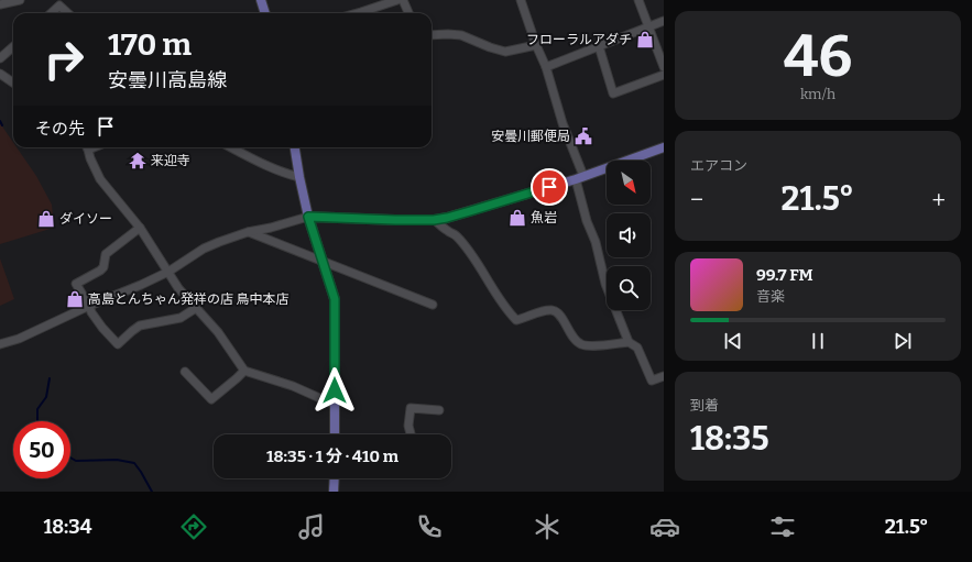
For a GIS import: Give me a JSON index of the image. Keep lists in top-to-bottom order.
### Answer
{
  "places": {
    "shop": [
      "フローラルアダチ",
      "魚岩",
      "ダイソー",
      "高島とんちゃん発祥の店 鳥中本店"
    ],
    "public building": ["安曇川郵便局"],
    "temple": ["来迎寺"]
  },
  "north": "bottom right",
  "page": {
    "tile": [
      ["46", "km/h"],
      "エアコン",
      ["到着", "18:35"]
    ],
    "turn": ["170 m", "安曇川高島線"],
    "then": "その先",
    "heat": ["−", "21.5°", "+"],
    "song": ["99.7 FM", "音楽"],
    "limit": "50",
    "trip": "18:35 · 1 分 · 410 m",
    "tabs": ["18:34", "21.5°"]
  }
}
